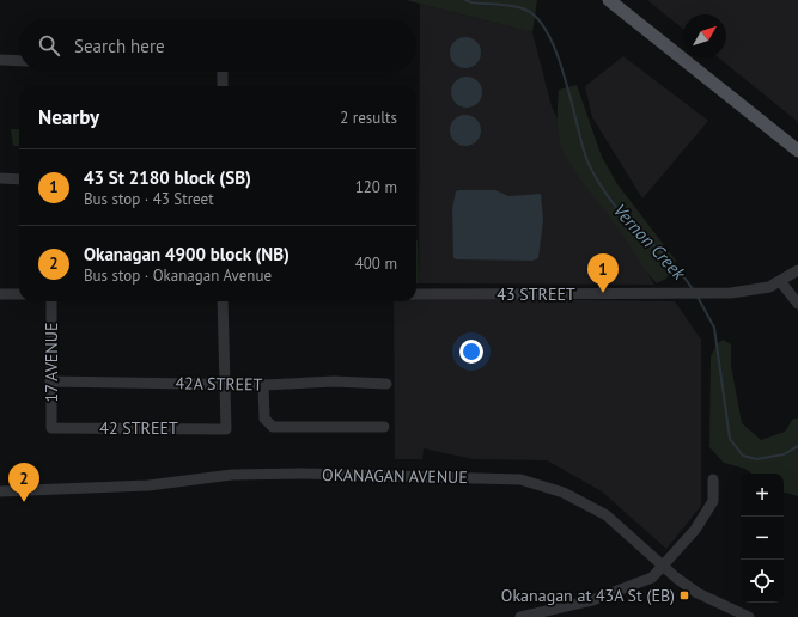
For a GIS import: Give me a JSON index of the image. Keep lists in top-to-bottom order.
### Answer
{
  "streets": {
    "street": [
      "43 STREET",
      "17 AVENUE",
      "42A STREET",
      "42 STREET",
      "OKANAGAN AVENUE"
    ]
  },
  "crossings": [
    ["17 AVENUE", "42A STREET"],
    ["17 AVENUE", "42 STREET"],
    ["42A STREET", "42 STREET"]
  ],
  "water": ["Vernon Creek"],
  "places": {
    "transit": ["Okanagan at 43A St (EB)"]
  },
  "north": "top right",
  "page": {
    "search": "Search here",
    "heading": ["Nearby", "2 results"],
    "list": [
      {
        "mark": "1",
        "name": "43 St 2180 block (SB)",
        "note": "Bus stop · 43 Street",
        "value": "120 m"
      },
      {
        "mark": "2",
        "name": "Okanagan 4900 block (NB)",
        "note": "Bus stop · Okanagan Avenue",
        "value": "400 m"
      }
    ],
    "pins": ["1", "2"],
    "map_buttons": ["+", "−"]
  }
}
